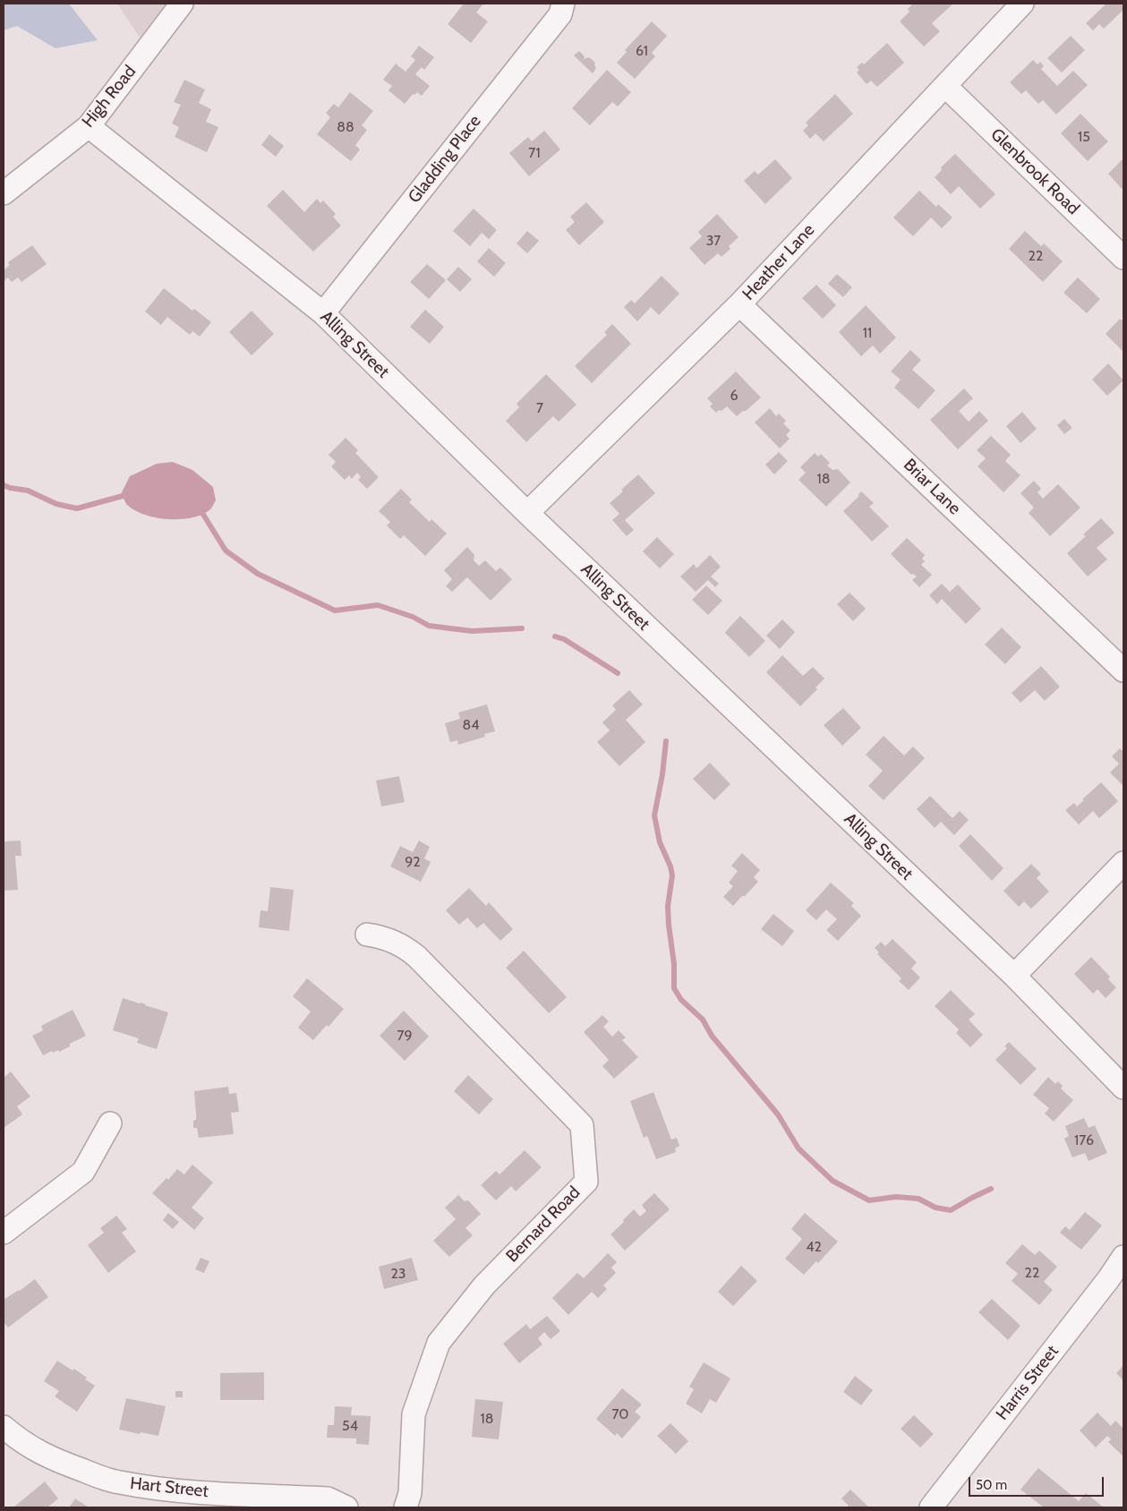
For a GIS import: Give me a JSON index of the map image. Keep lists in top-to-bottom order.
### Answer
{
  "streets": {
    "street": [
      "High Road",
      "Gladding Place",
      "Glenbrook Road",
      "Heather Lane",
      "Alling Street",
      "Briar Lane",
      "Bernard Road",
      "Harris Street",
      "Hart Street"
    ]
  },
  "crossings": [
    ["High Road", "Alling Street"],
    ["Gladding Place", "Alling Street"],
    ["Glenbrook Road", "Heather Lane"],
    ["Heather Lane", "Alling Street"],
    ["Heather Lane", "Briar Lane"]
  ],
  "house_numbers": [
    "61",
    "88",
    "15",
    "71",
    "37",
    "22",
    "11",
    "6",
    "7",
    "18",
    "84",
    "92",
    "79",
    "176",
    "42",
    "22",
    "23",
    "70",
    "18",
    "54"
  ],
  "scale_bar": "50 m"
}
